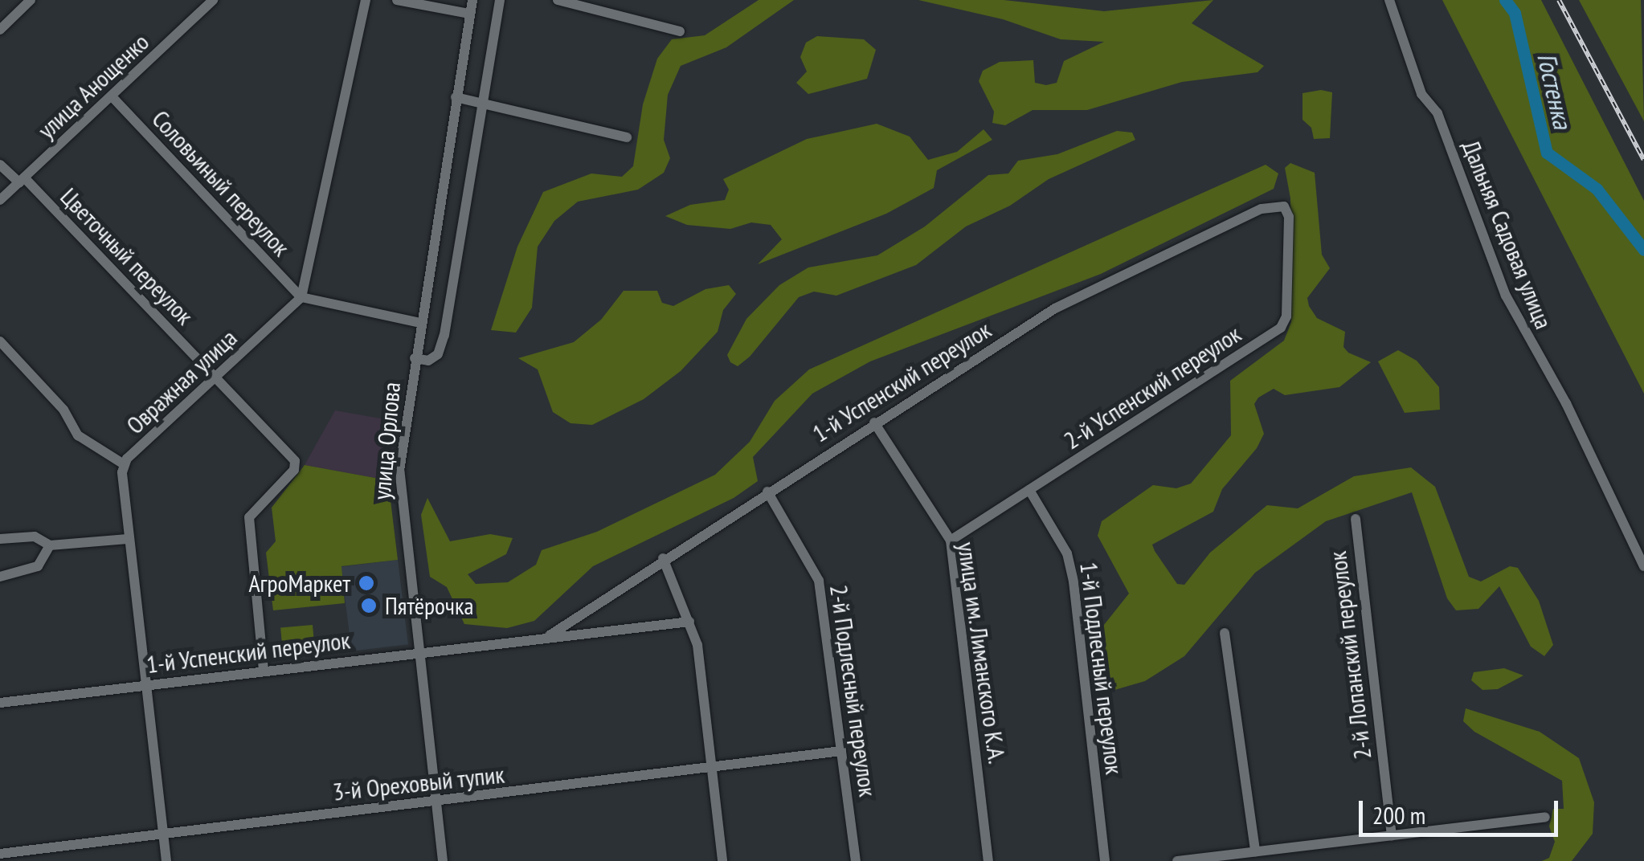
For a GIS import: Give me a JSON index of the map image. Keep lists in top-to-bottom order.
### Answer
{
  "streets": {
    "street": [
      "улица Анощенко",
      "Соловьиный переулок",
      "Дальняя Садовая улица",
      "Цветочный переулок",
      "Овражная улица",
      "1-й Успенский переулок",
      "2-й Успенский переулок",
      "улица Орлова",
      "улица им. Лиманского К.А.",
      "2-й Лопанский переулок",
      "1-й Подлесный переулок",
      "2-й Подлесный переулок",
      "3-й Ореховый тупик"
    ]
  },
  "crossings": [
    ["улица Анощенко", "Соловьиный переулок"],
    ["улица Анощенко", "Цветочный переулок"],
    ["Соловьиный переулок", "Овражная улица"],
    ["Цветочный переулок", "Овражная улица"],
    ["Цветочный переулок", "1-й Успенский переулок"],
    ["Овражная улица", "1-й Успенский переулок"],
    ["Овражная улица", "3-й Ореховый тупик"],
    ["1-й Успенский переулок", "2-й Успенский переулок"],
    ["1-й Успенский переулок", "улица Орлова"],
    ["1-й Успенский переулок", "улица им. Лиманского К.А."],
    ["1-й Успенский переулок", "2-й Подлесный переулок"],
    ["2-й Успенский переулок", "улица им. Лиманского К.А."],
    ["2-й Успенский переулок", "1-й Подлесный переулок"],
    ["улица Орлова", "3-й Ореховый тупик"],
    ["2-й Подлесный переулок", "3-й Ореховый тупик"]
  ],
  "water": ["Гостенка"],
  "places": ["АгроМаркет", "Пятёрочка"],
  "scale_bar": "200 m"
}
